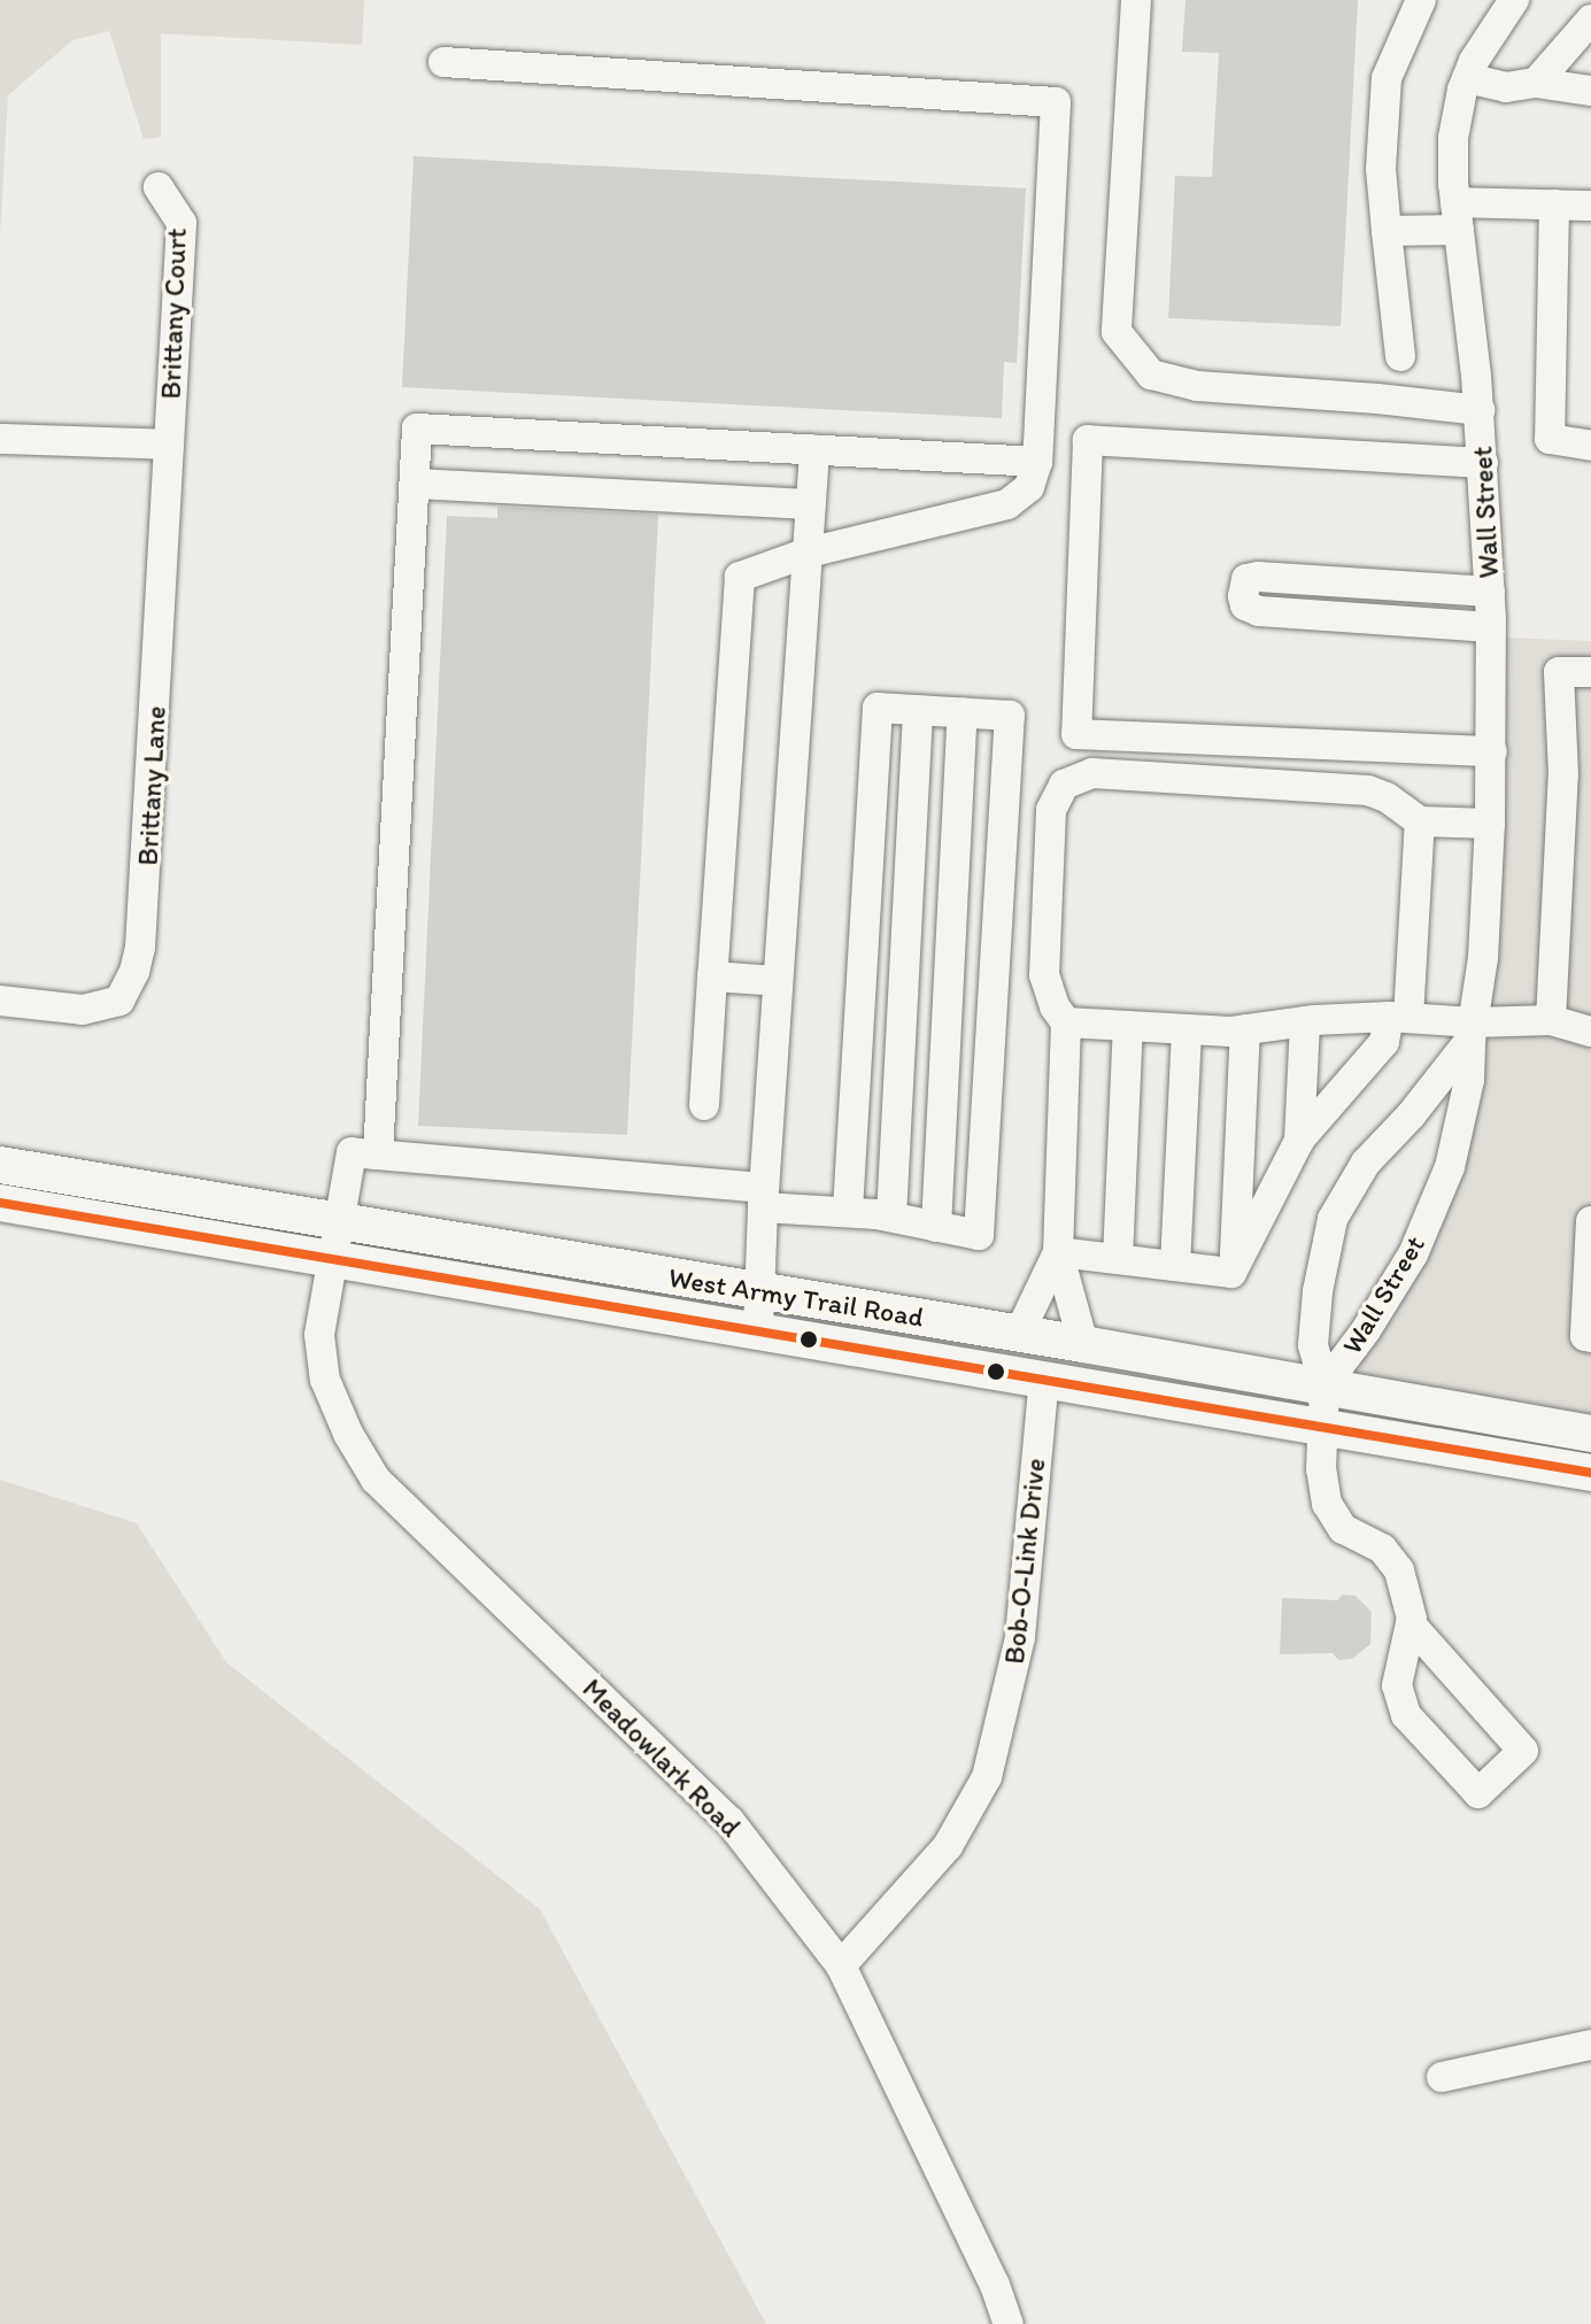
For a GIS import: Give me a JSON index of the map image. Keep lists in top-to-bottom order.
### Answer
{
  "streets": {
    "main road": ["West Army Trail Road"],
    "street": [
      "Brittany Court",
      "Wall Street",
      "Brittany Lane",
      "Bob-O-Link Drive",
      "Meadowlark Road"
    ]
  },
  "crossings": [
    ["Brittany Court", "Brittany Lane"],
    ["Wall Street", "West Army Trail Road"],
    ["West Army Trail Road", "Bob-O-Link Drive"],
    ["West Army Trail Road", "Meadowlark Road"],
    ["Bob-O-Link Drive", "Meadowlark Road"]
  ]
}
